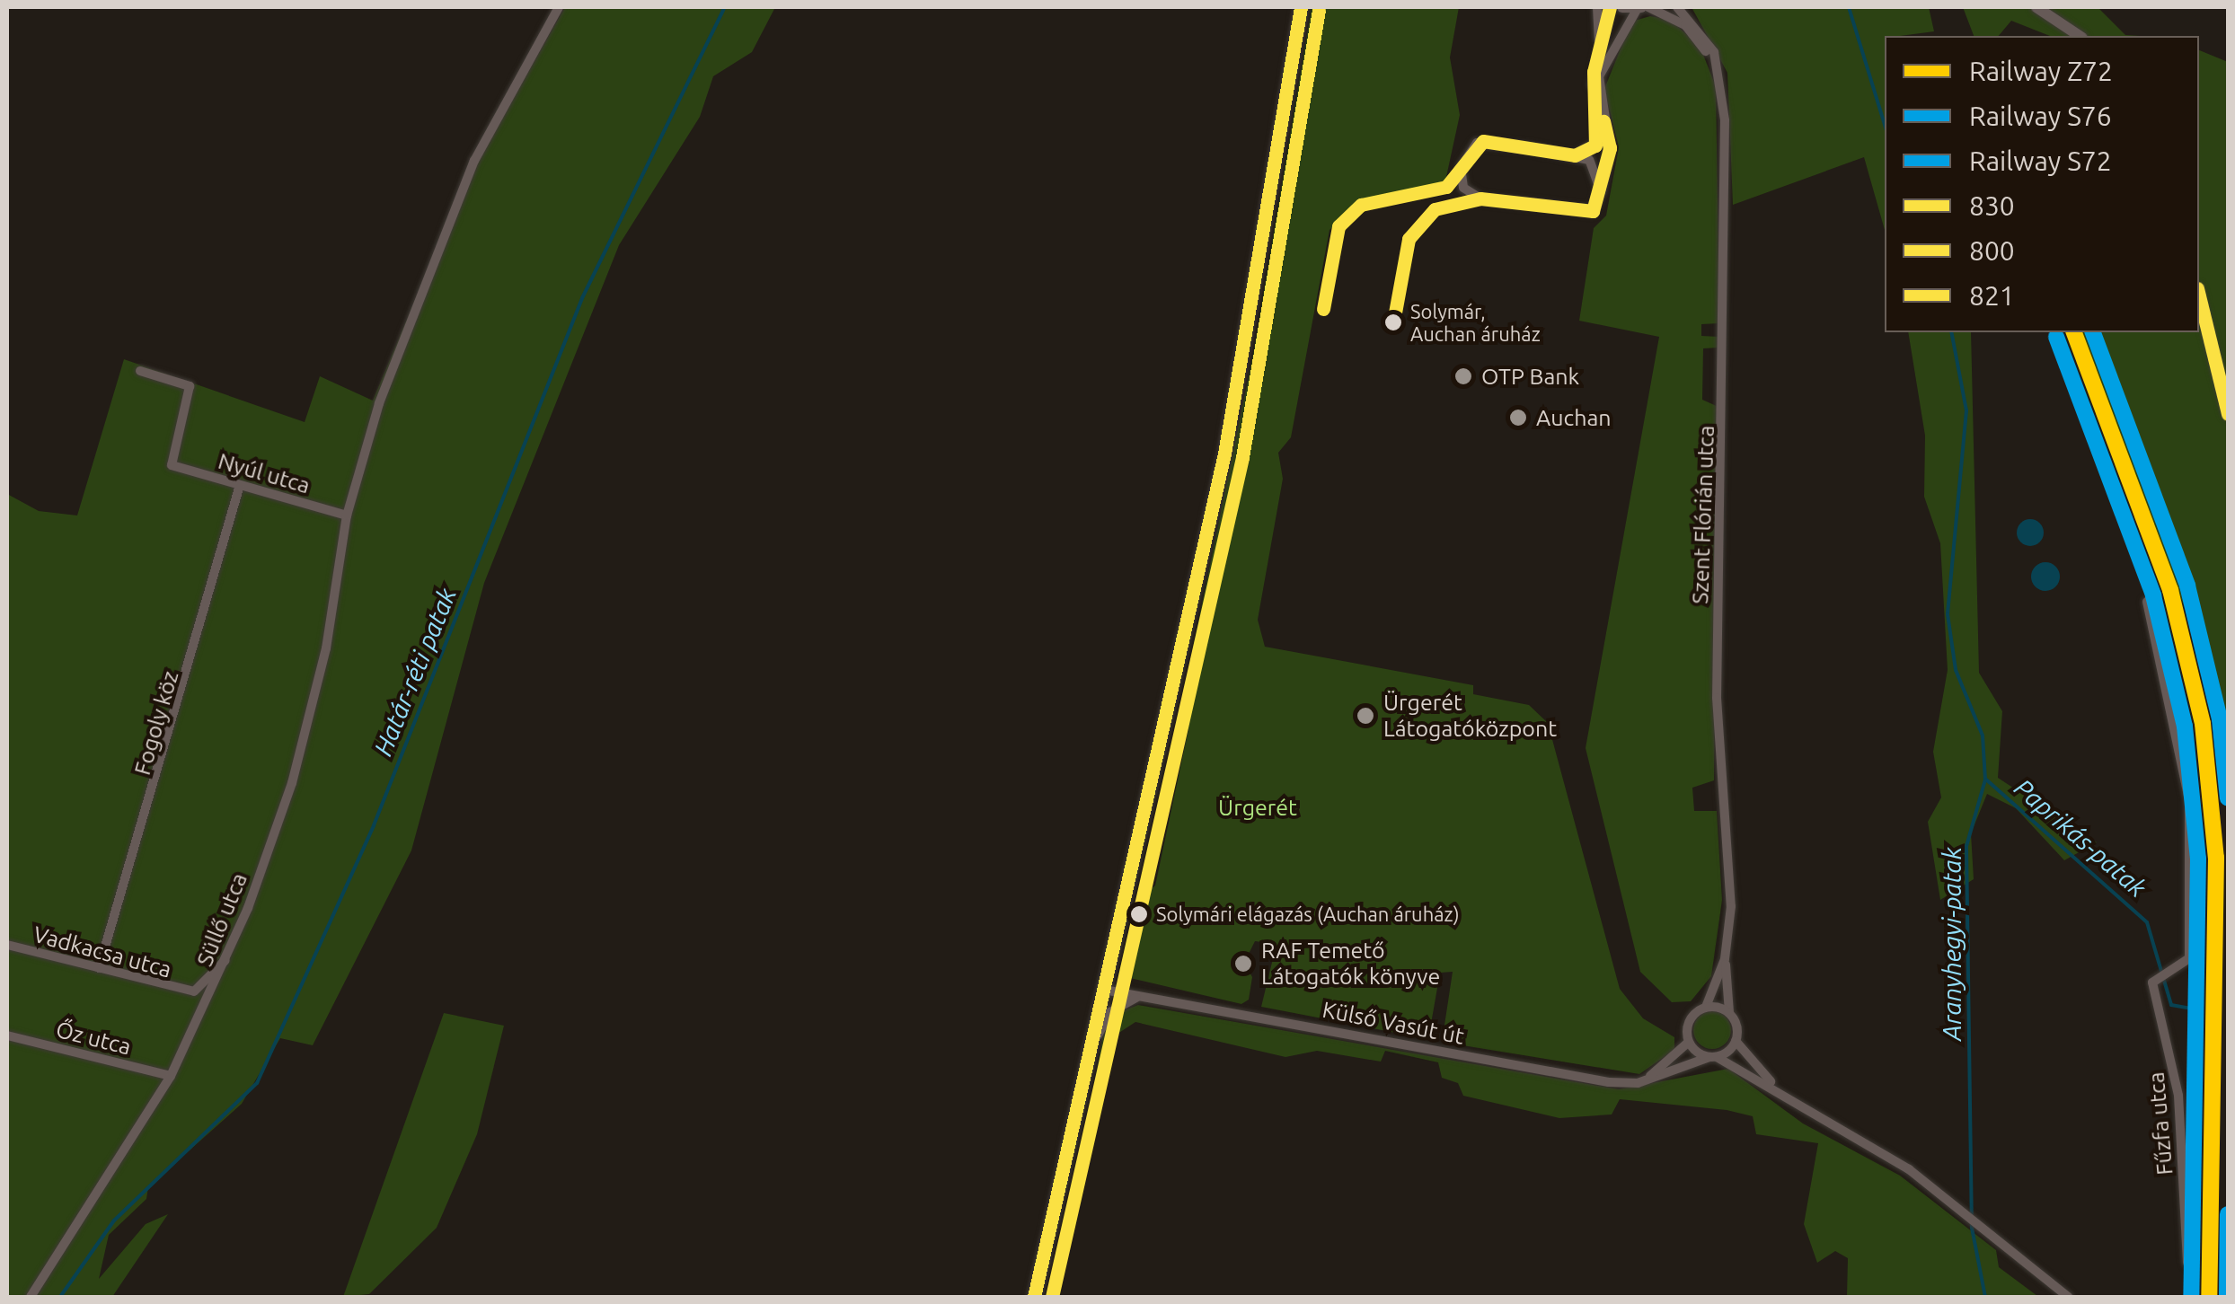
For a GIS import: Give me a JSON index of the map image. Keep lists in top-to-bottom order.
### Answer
{
  "streets": {
    "street": [
      "Nyúl utca",
      "Szent Flórián utca",
      "Fogoly köz",
      "Süllő utca",
      "Vadkacsa utca",
      "Külső Vasút út",
      "Őz utca",
      "Fűzfa utca"
    ]
  },
  "crossings": [
    ["Nyúl utca", "Fogoly köz"],
    ["Nyúl utca", "Süllő utca"],
    ["Fogoly köz", "Vadkacsa utca"],
    ["Süllő utca", "Vadkacsa utca"],
    ["Süllő utca", "Őz utca"]
  ],
  "water": ["Határ-réti patak", "Paprikás-patak", "Aranyhegyi-patak"],
  "parks": ["Ürgerét"],
  "places": [
    "Solymár, Auchan áruház",
    "OTP Bank",
    "Auchan",
    "Ürgerét Látogatóközpont",
    "Solymári elágazás (Auchan áruház)",
    "RAF Temető Látogatók könyve"
  ],
  "lines": [
    "transit line 830",
    "transit line 800",
    "transit line 821",
    "rail line Z72",
    "rail line S72",
    "rail line S76"
  ],
  "legend": [
    "Railway Z72",
    "Railway S76",
    "Railway S72",
    "830",
    "800",
    "821"
  ]
}
